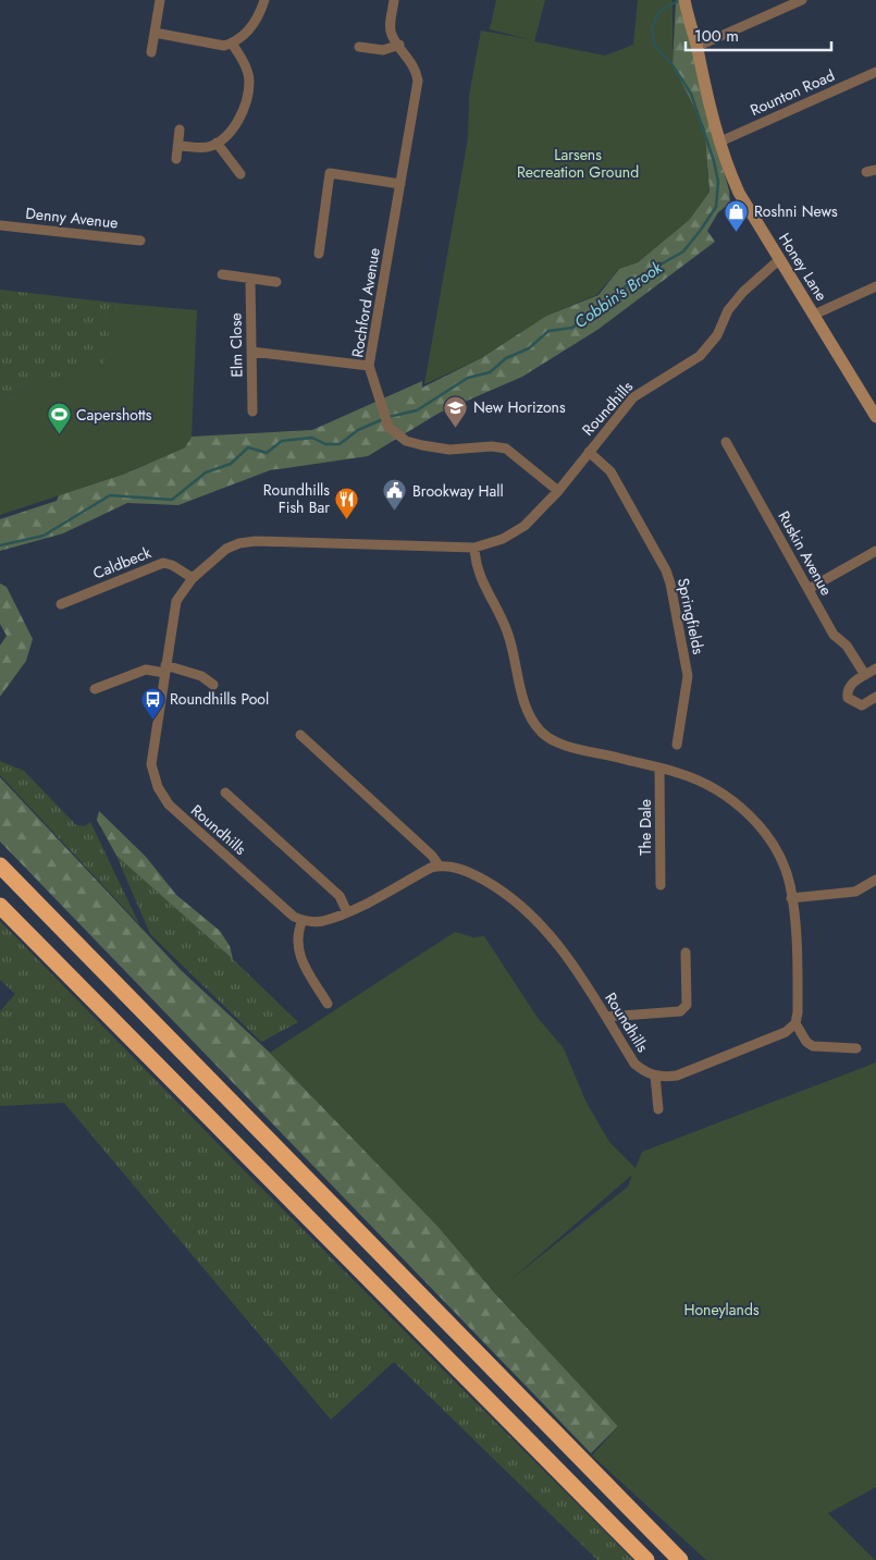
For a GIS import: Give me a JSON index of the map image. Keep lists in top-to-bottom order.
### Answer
{
  "streets": {
    "street": [
      "Rounton Road",
      "Denny Avenue",
      "Honey Lane",
      "Rochford Avenue",
      "Elm Close",
      "Roundhills",
      "Ruskin Avenue",
      "Caldbeck",
      "Springfields",
      "The Dale"
    ]
  },
  "crossings": [
    ["Rounton Road", "Honey Lane"],
    ["Honey Lane", "Roundhills"],
    ["Rochford Avenue", "Roundhills"],
    ["Roundhills", "Caldbeck"],
    ["Roundhills", "Springfields"]
  ],
  "water": ["Cobbin's Brook"],
  "parks": ["Larsens Recreation Ground", "Honeylands"],
  "places": {
    "shop": ["Roshni News"],
    "school or university": ["New Horizons"],
    "sports": ["Capershotts"],
    "public building": ["Brookway Hall"],
    "restaurant": ["Roundhills Fish Bar"],
    "bus stop": ["Roundhills Pool"]
  },
  "scale_bar": "100 m"
}
